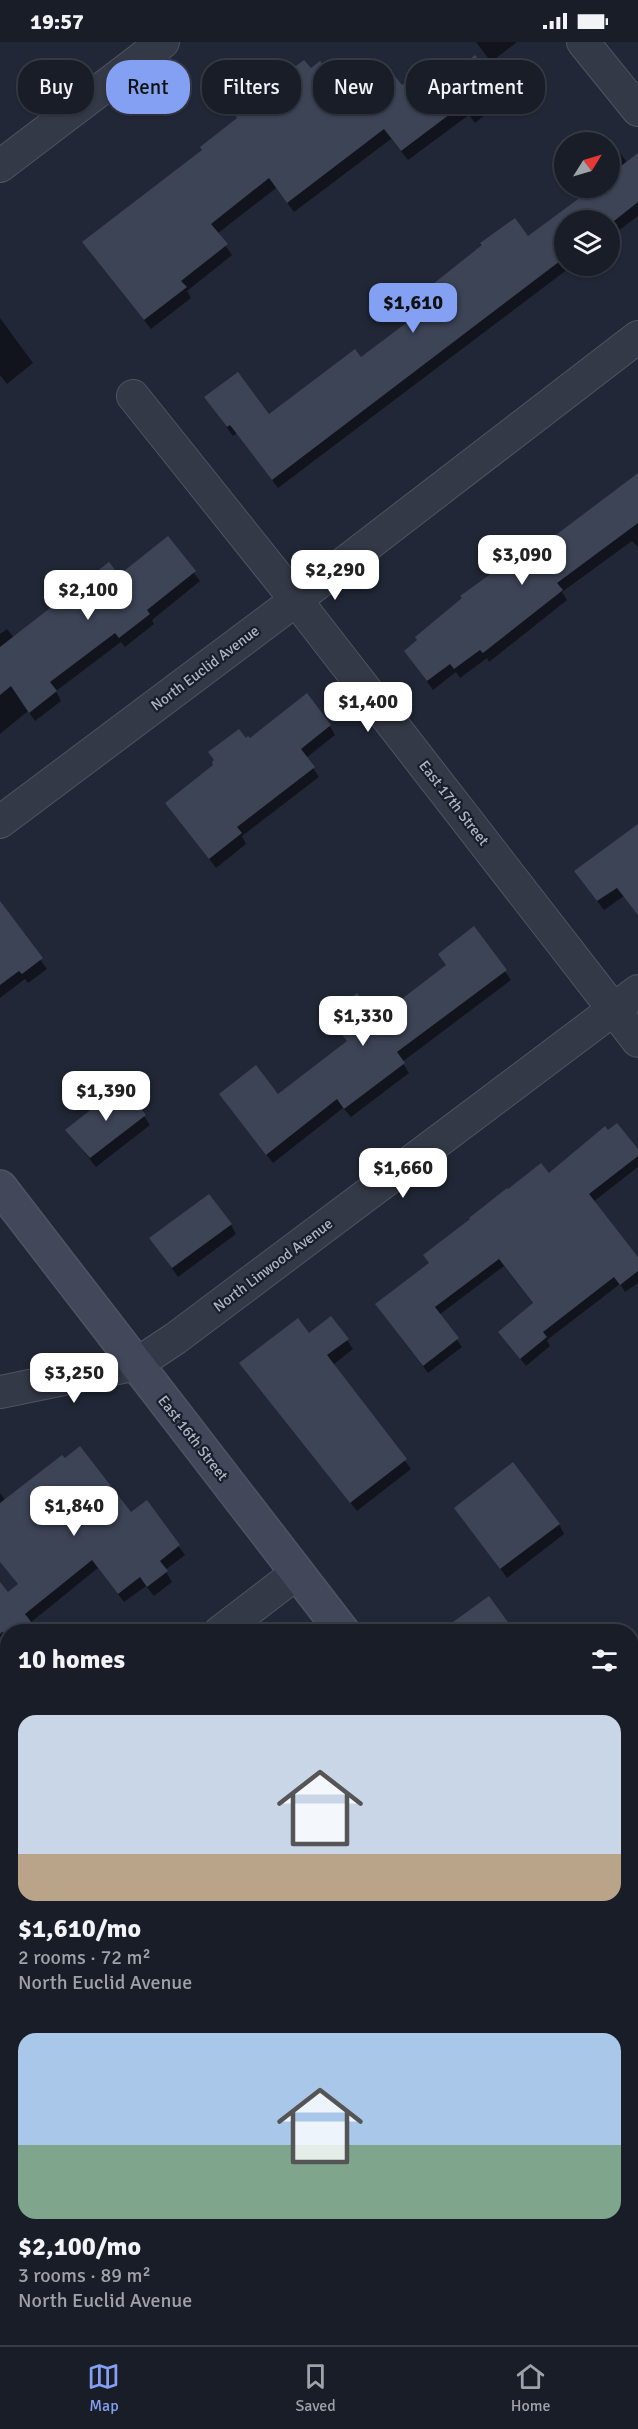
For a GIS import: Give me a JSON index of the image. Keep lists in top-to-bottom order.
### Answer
{
  "streets": {
    "main road": ["East 16th Street"],
    "street": ["North Euclid Avenue", "East 17th Street", "North Linwood Avenue"]
  },
  "crossings": [
    ["North Euclid Avenue", "East 17th Street"],
    ["East 17th Street", "North Linwood Avenue"],
    ["North Linwood Avenue", "East 16th Street"]
  ],
  "north": "top right",
  "page": {
    "status": "19:57",
    "chip": [
      "Buy",
      "Rent",
      "Filters",
      "New",
      "Apartment"
    ],
    "price": [
      "$1,610",
      "$3,090",
      "$2,290",
      "$2,100",
      "$1,400",
      "$1,330",
      "$1,390",
      "$1,660",
      "$3,250",
      "$1,840"
    ],
    "heading": "10 homes",
    "list": [
      {
        "name": "$1,610/mo",
        "note": "2 rooms · 72 m² · North Euclid Avenue"
      },
      {
        "name": "$2,100/mo",
        "note": "3 rooms · 89 m² · North Euclid Avenue"
      }
    ],
    "tabs": ["Map", "Saved", "Home"]
  }
}
